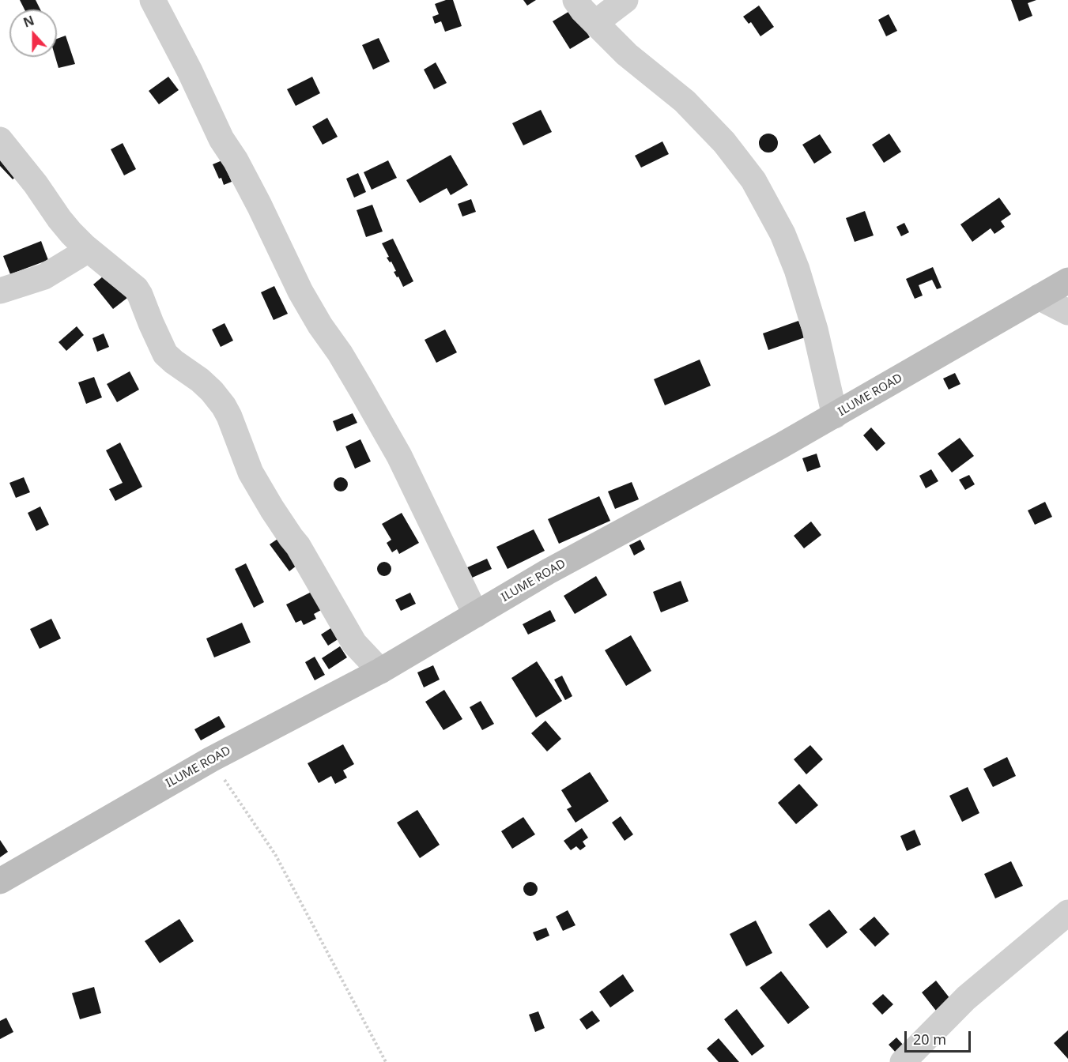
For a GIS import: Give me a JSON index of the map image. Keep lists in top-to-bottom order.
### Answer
{
  "streets": {
    "street": ["ILUME ROAD"]
  },
  "scale_bar": "20 m",
  "north": "top"
}
